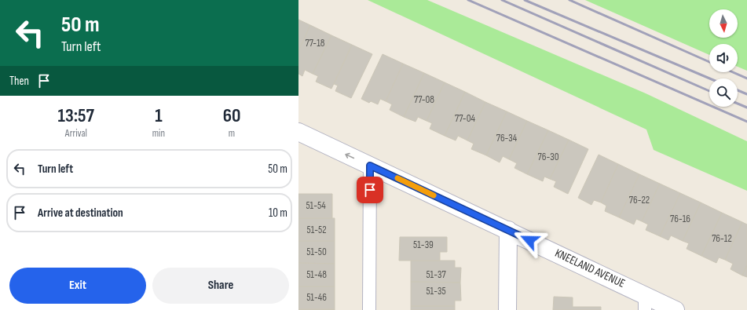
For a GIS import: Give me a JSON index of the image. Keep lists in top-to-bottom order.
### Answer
{
  "streets": {
    "street": ["KNEELAND AVENUE"]
  },
  "house_numbers": [
    "77-18",
    "77-08",
    "77-04",
    "76-34",
    "76-30",
    "76-22",
    "51-54",
    "76-16",
    "51-52",
    "76-12",
    "51-39",
    "51-50",
    "51-48",
    "51-37",
    "51-35",
    "51-46"
  ],
  "north": "bottom",
  "page": {
    "turn": ["50 m", "Turn left"],
    "then": "Then",
    "eta": [
      "13:57",
      "Arrival",
      "1",
      "min",
      "60",
      "m"
    ],
    "list": [
      {
        "name": "Turn left",
        "value": "50 m"
      },
      {
        "name": "Arrive at destination",
        "value": "10 m"
      }
    ],
    "buttons": ["Exit", "Share"]
  }
}
